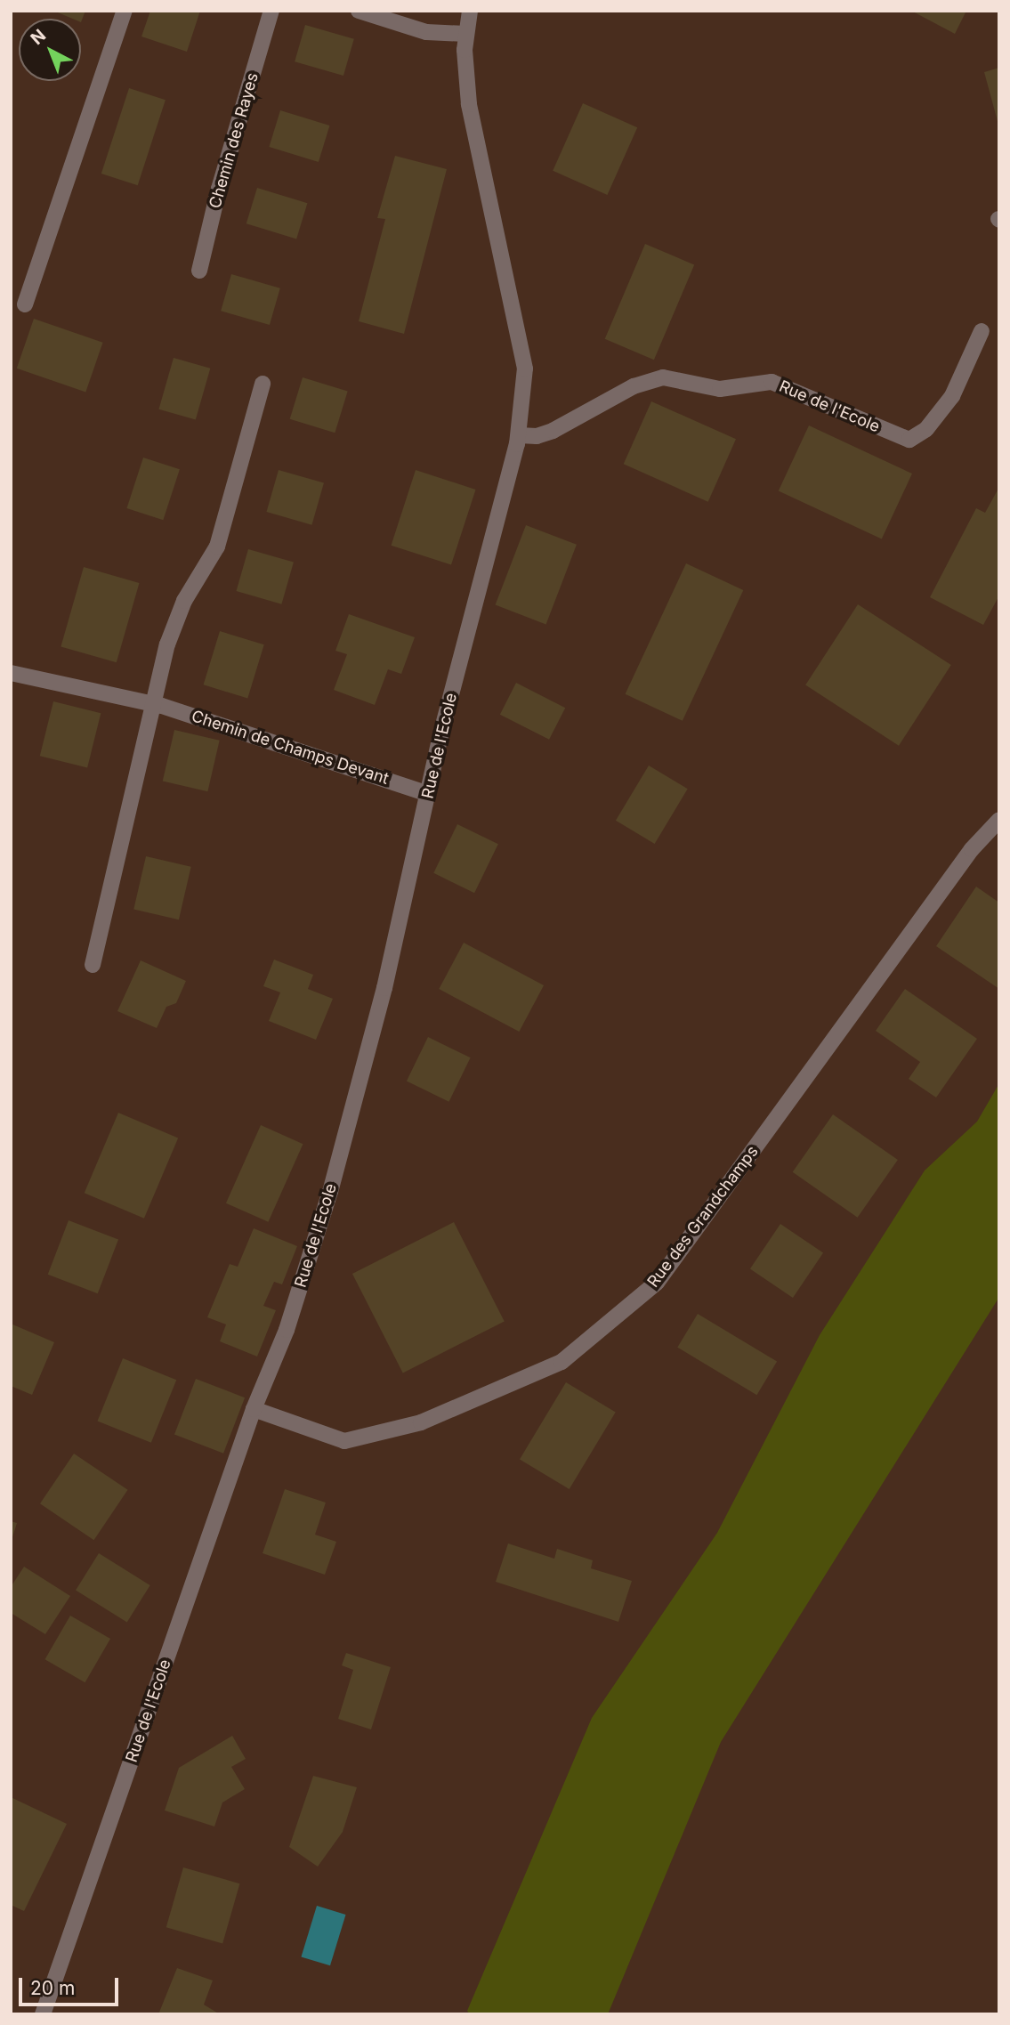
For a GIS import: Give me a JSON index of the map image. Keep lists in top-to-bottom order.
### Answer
{
  "streets": {
    "street": [
      "Chemin des Rayes",
      "Rue de l'Ecole",
      "Chemin de Champs Devant",
      "Rue des Grandchamps"
    ]
  },
  "crossings": [
    ["Rue de l'Ecole", "Chemin de Champs Devant"],
    ["Rue de l'Ecole", "Rue des Grandchamps"]
  ],
  "scale_bar": "20 m",
  "north": "top left"
}
